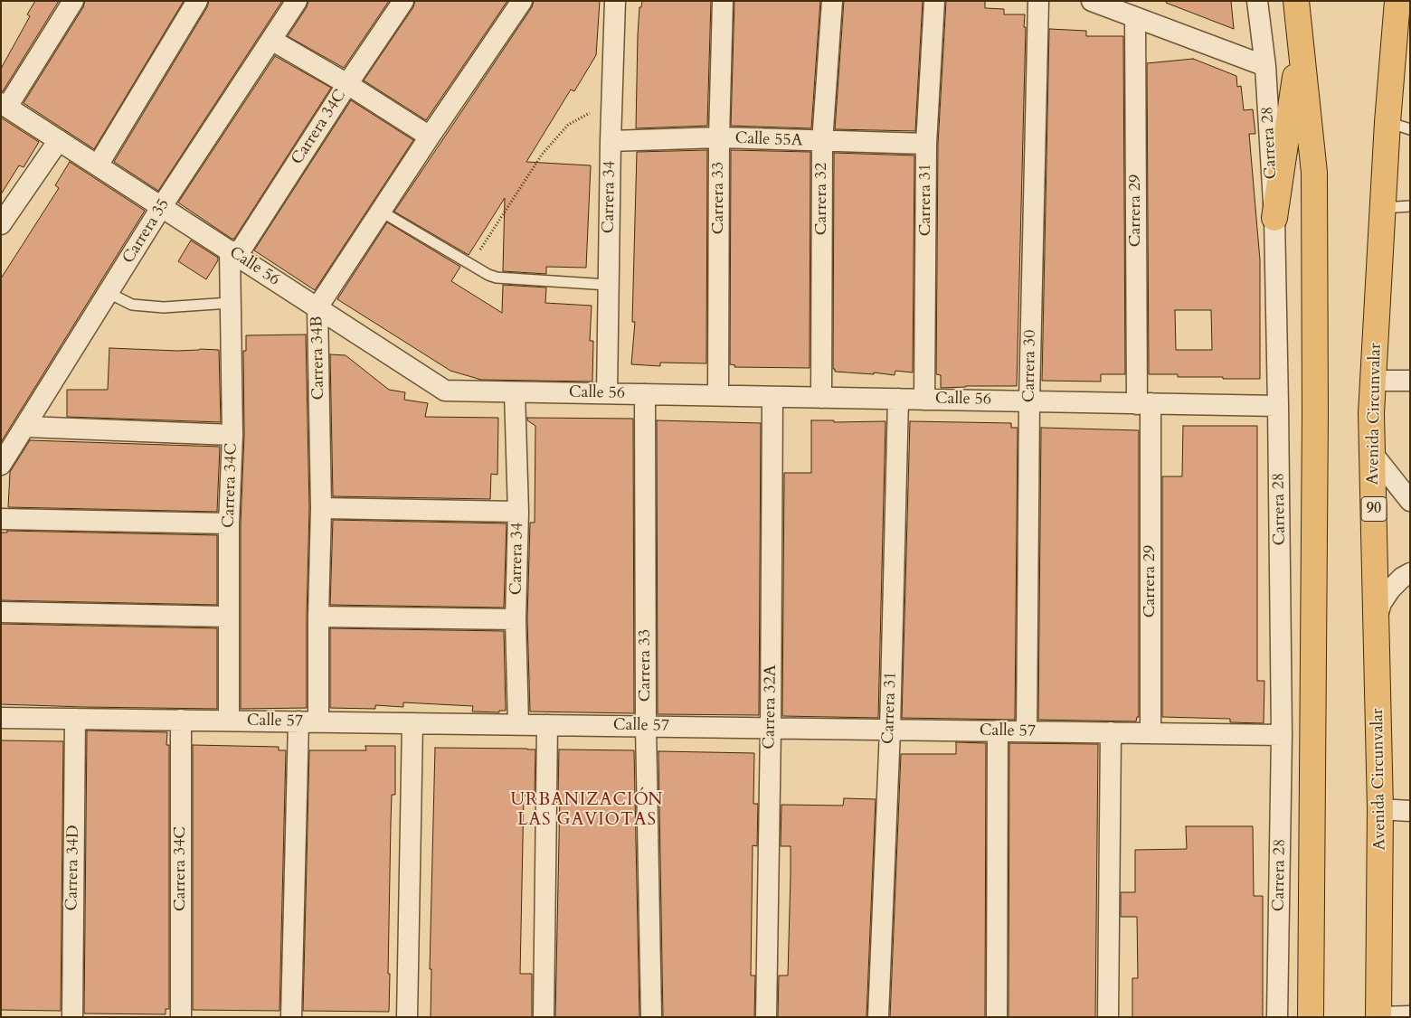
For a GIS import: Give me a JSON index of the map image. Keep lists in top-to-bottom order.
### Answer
{
  "streets": {
    "highway": ["Avenida Circunvalar", "90"],
    "street": [
      "Carrera 34C",
      "Calle 55A",
      "Carrera 28",
      "Carrera 34",
      "Carrera 33",
      "Carrera 32",
      "Carrera 31",
      "Carrera 29",
      "Carrera 35",
      "Calle 56",
      "Carrera 34B",
      "Carrera 30",
      "Carrera 32A",
      "Calle 57",
      "Carrera 34D"
    ]
  },
  "crossings": [
    ["Carrera 34C", "Calle 56"],
    ["Carrera 34C", "Calle 57"],
    ["Calle 55A", "Carrera 34"],
    ["Calle 55A", "Carrera 33"],
    ["Calle 55A", "Carrera 32"],
    ["Calle 55A", "Carrera 31"],
    ["Carrera 28", "Calle 56"],
    ["Carrera 28", "Calle 57"],
    ["Carrera 34", "Calle 56"],
    ["Carrera 34", "Calle 57"],
    ["Carrera 33", "Calle 56"],
    ["Carrera 33", "Calle 57"],
    ["Carrera 32", "Calle 56"],
    ["Carrera 31", "Calle 56"],
    ["Carrera 31", "Calle 57"],
    ["Carrera 29", "Calle 56"],
    ["Carrera 29", "Calle 57"],
    ["Carrera 35", "Calle 56"],
    ["Calle 56", "Carrera 34B"],
    ["Calle 56", "Carrera 30"],
    ["Calle 56", "Carrera 32A"],
    ["Carrera 34B", "Calle 57"],
    ["Carrera 30", "Calle 57"],
    ["Carrera 32A", "Calle 57"],
    ["Calle 57", "Carrera 34D"]
  ],
  "districts": ["URBANIZACIÓN LAS GAVIOTAS"]
}
